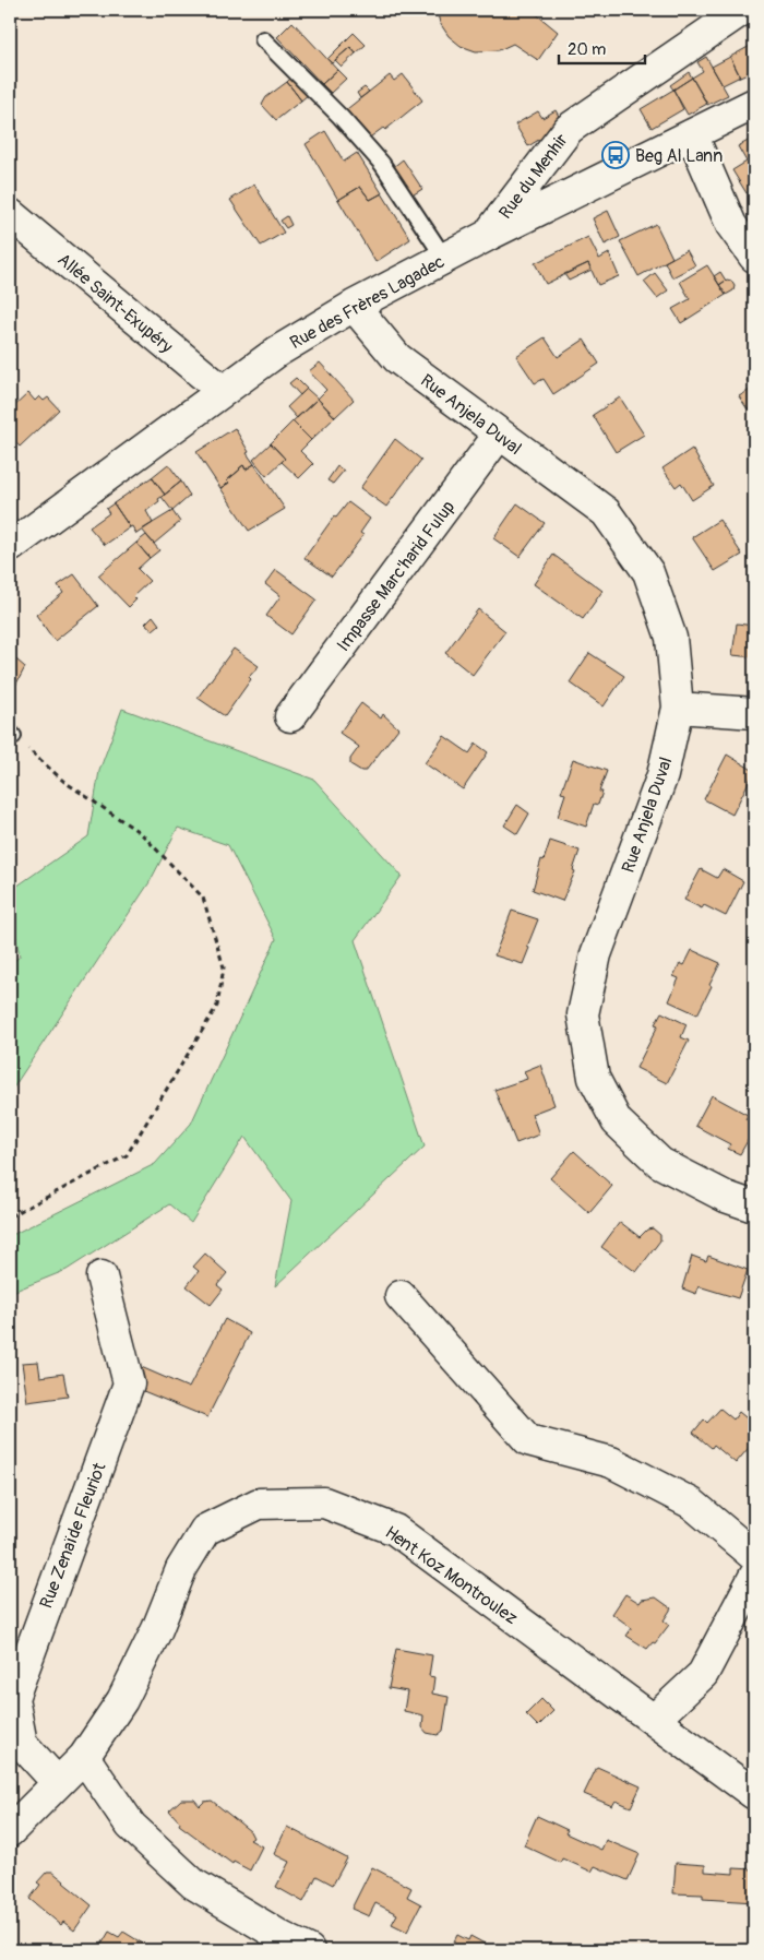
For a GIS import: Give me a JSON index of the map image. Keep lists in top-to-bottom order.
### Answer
{
  "streets": {
    "street": [
      "Rue du Menhir",
      "Rue des Frères Lagadec",
      "Allée Saint-Exupéry",
      "Rue Anjela Duval",
      "Impasse Marc'harid Fulup",
      "Rue Zenaïde Fleuriot",
      "Hent Koz Montroulez"
    ]
  },
  "crossings": [
    ["Rue du Menhir", "Rue des Frères Lagadec"],
    ["Rue des Frères Lagadec", "Allée Saint-Exupéry"],
    ["Rue des Frères Lagadec", "Rue Anjela Duval"],
    ["Rue Anjela Duval", "Impasse Marc'harid Fulup"],
    ["Rue Zenaïde Fleuriot", "Hent Koz Montroulez"]
  ],
  "places": {
    "bus stop": ["Beg Al Lann"]
  },
  "scale_bar": "20 m"
}
